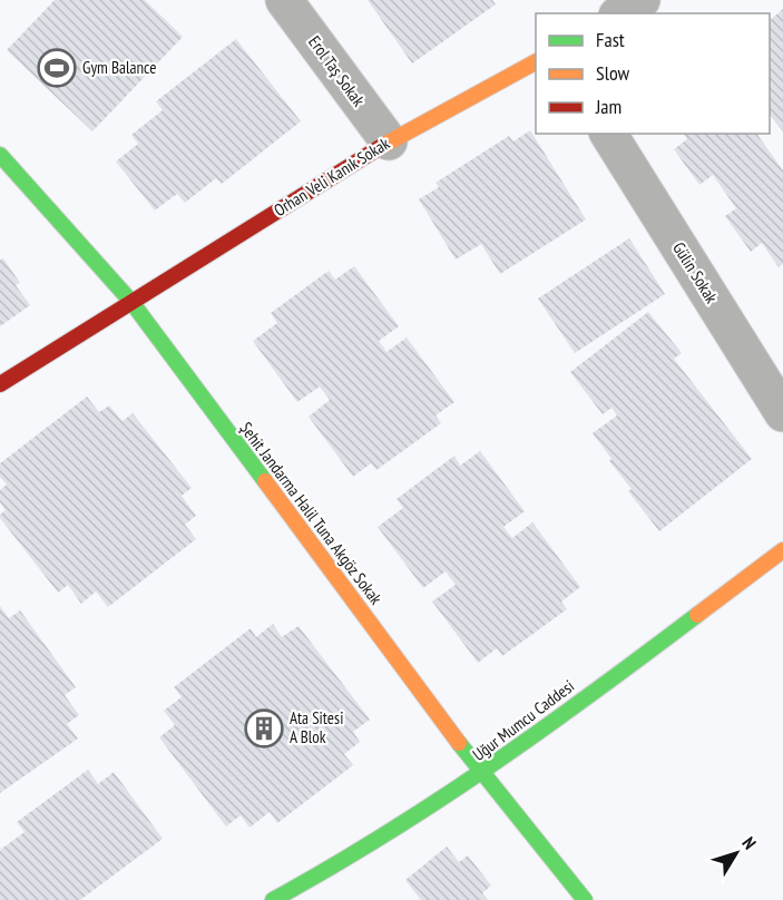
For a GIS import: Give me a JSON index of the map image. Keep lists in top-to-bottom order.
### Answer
{
  "streets": {
    "street": [
      "Erol Taş Sokak",
      "Orhan Veli Kanık Sokak",
      "Gülin Sokak",
      "Şehit Jandarma Halil Tuna Akgöz Sokak",
      "Uğur Mumcu Caddesi"
    ]
  },
  "crossings": [
    ["Erol Taş Sokak", "Orhan Veli Kanık Sokak"],
    ["Orhan Veli Kanık Sokak", "Şehit Jandarma Halil Tuna Akgöz Sokak"],
    ["Şehit Jandarma Halil Tuna Akgöz Sokak", "Uğur Mumcu Caddesi"]
  ],
  "places": {
    "sports": ["Gym Balance"],
    "building": ["Ata Sitesi A Blok"]
  },
  "legend": ["Fast", "Slow", "Jam"],
  "north": "top right"
}
